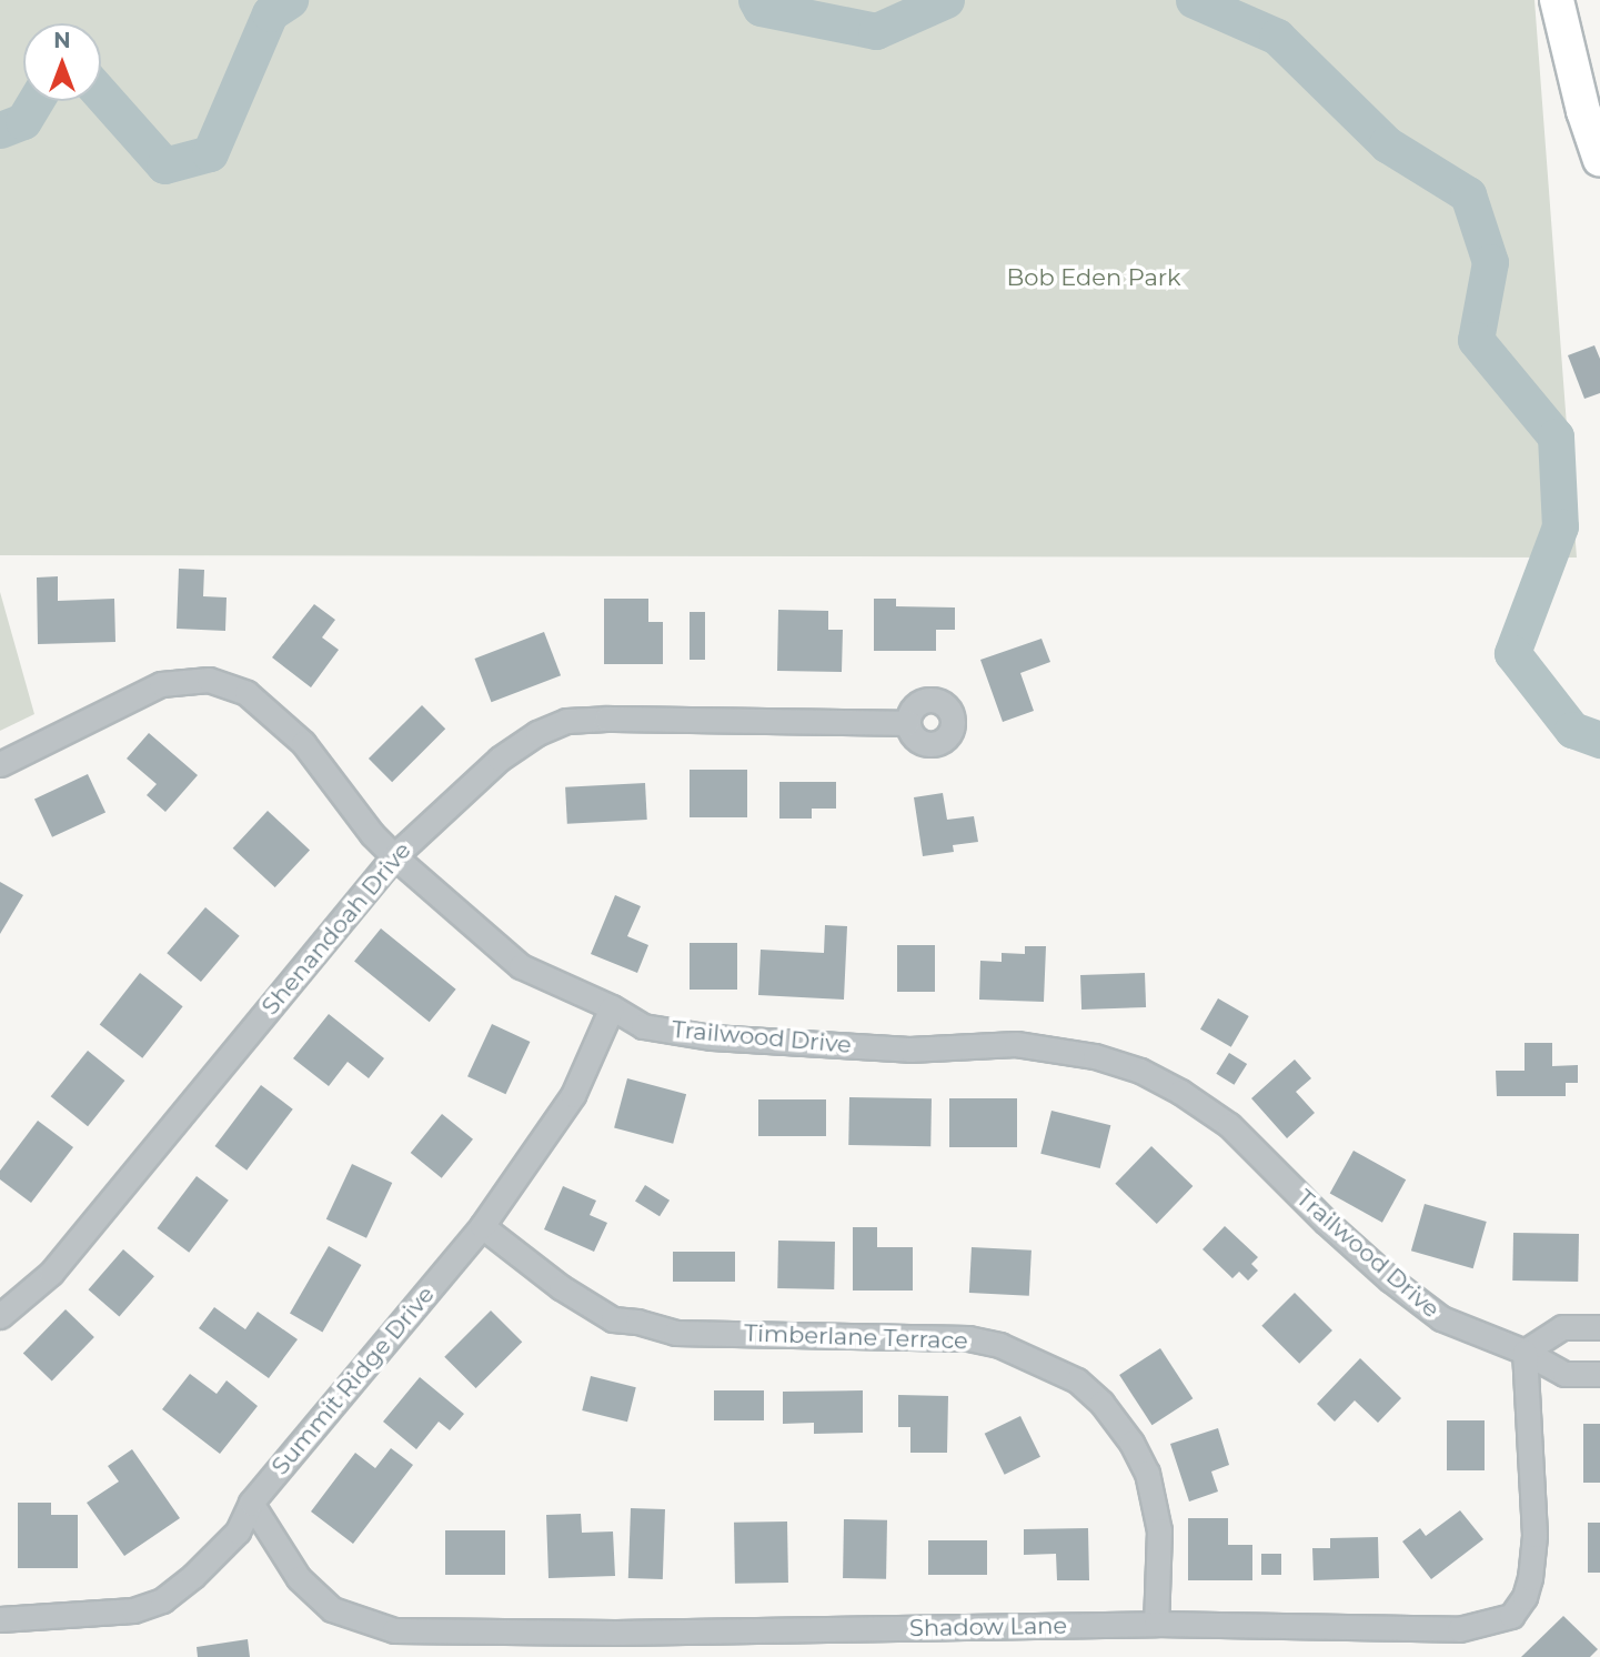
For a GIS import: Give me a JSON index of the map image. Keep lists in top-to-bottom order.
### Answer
{
  "streets": {
    "street": [
      "Shenandoah Drive",
      "Trailwood Drive",
      "Timberlane Terrace",
      "Summit Ridge Drive",
      "Shadow Lane"
    ]
  },
  "crossings": [
    ["Shenandoah Drive", "Trailwood Drive"],
    ["Trailwood Drive", "Summit Ridge Drive"],
    ["Trailwood Drive", "Shadow Lane"],
    ["Timberlane Terrace", "Summit Ridge Drive"],
    ["Timberlane Terrace", "Shadow Lane"],
    ["Summit Ridge Drive", "Shadow Lane"]
  ],
  "parks": ["Bob Eden Park"],
  "north": "top"
}
